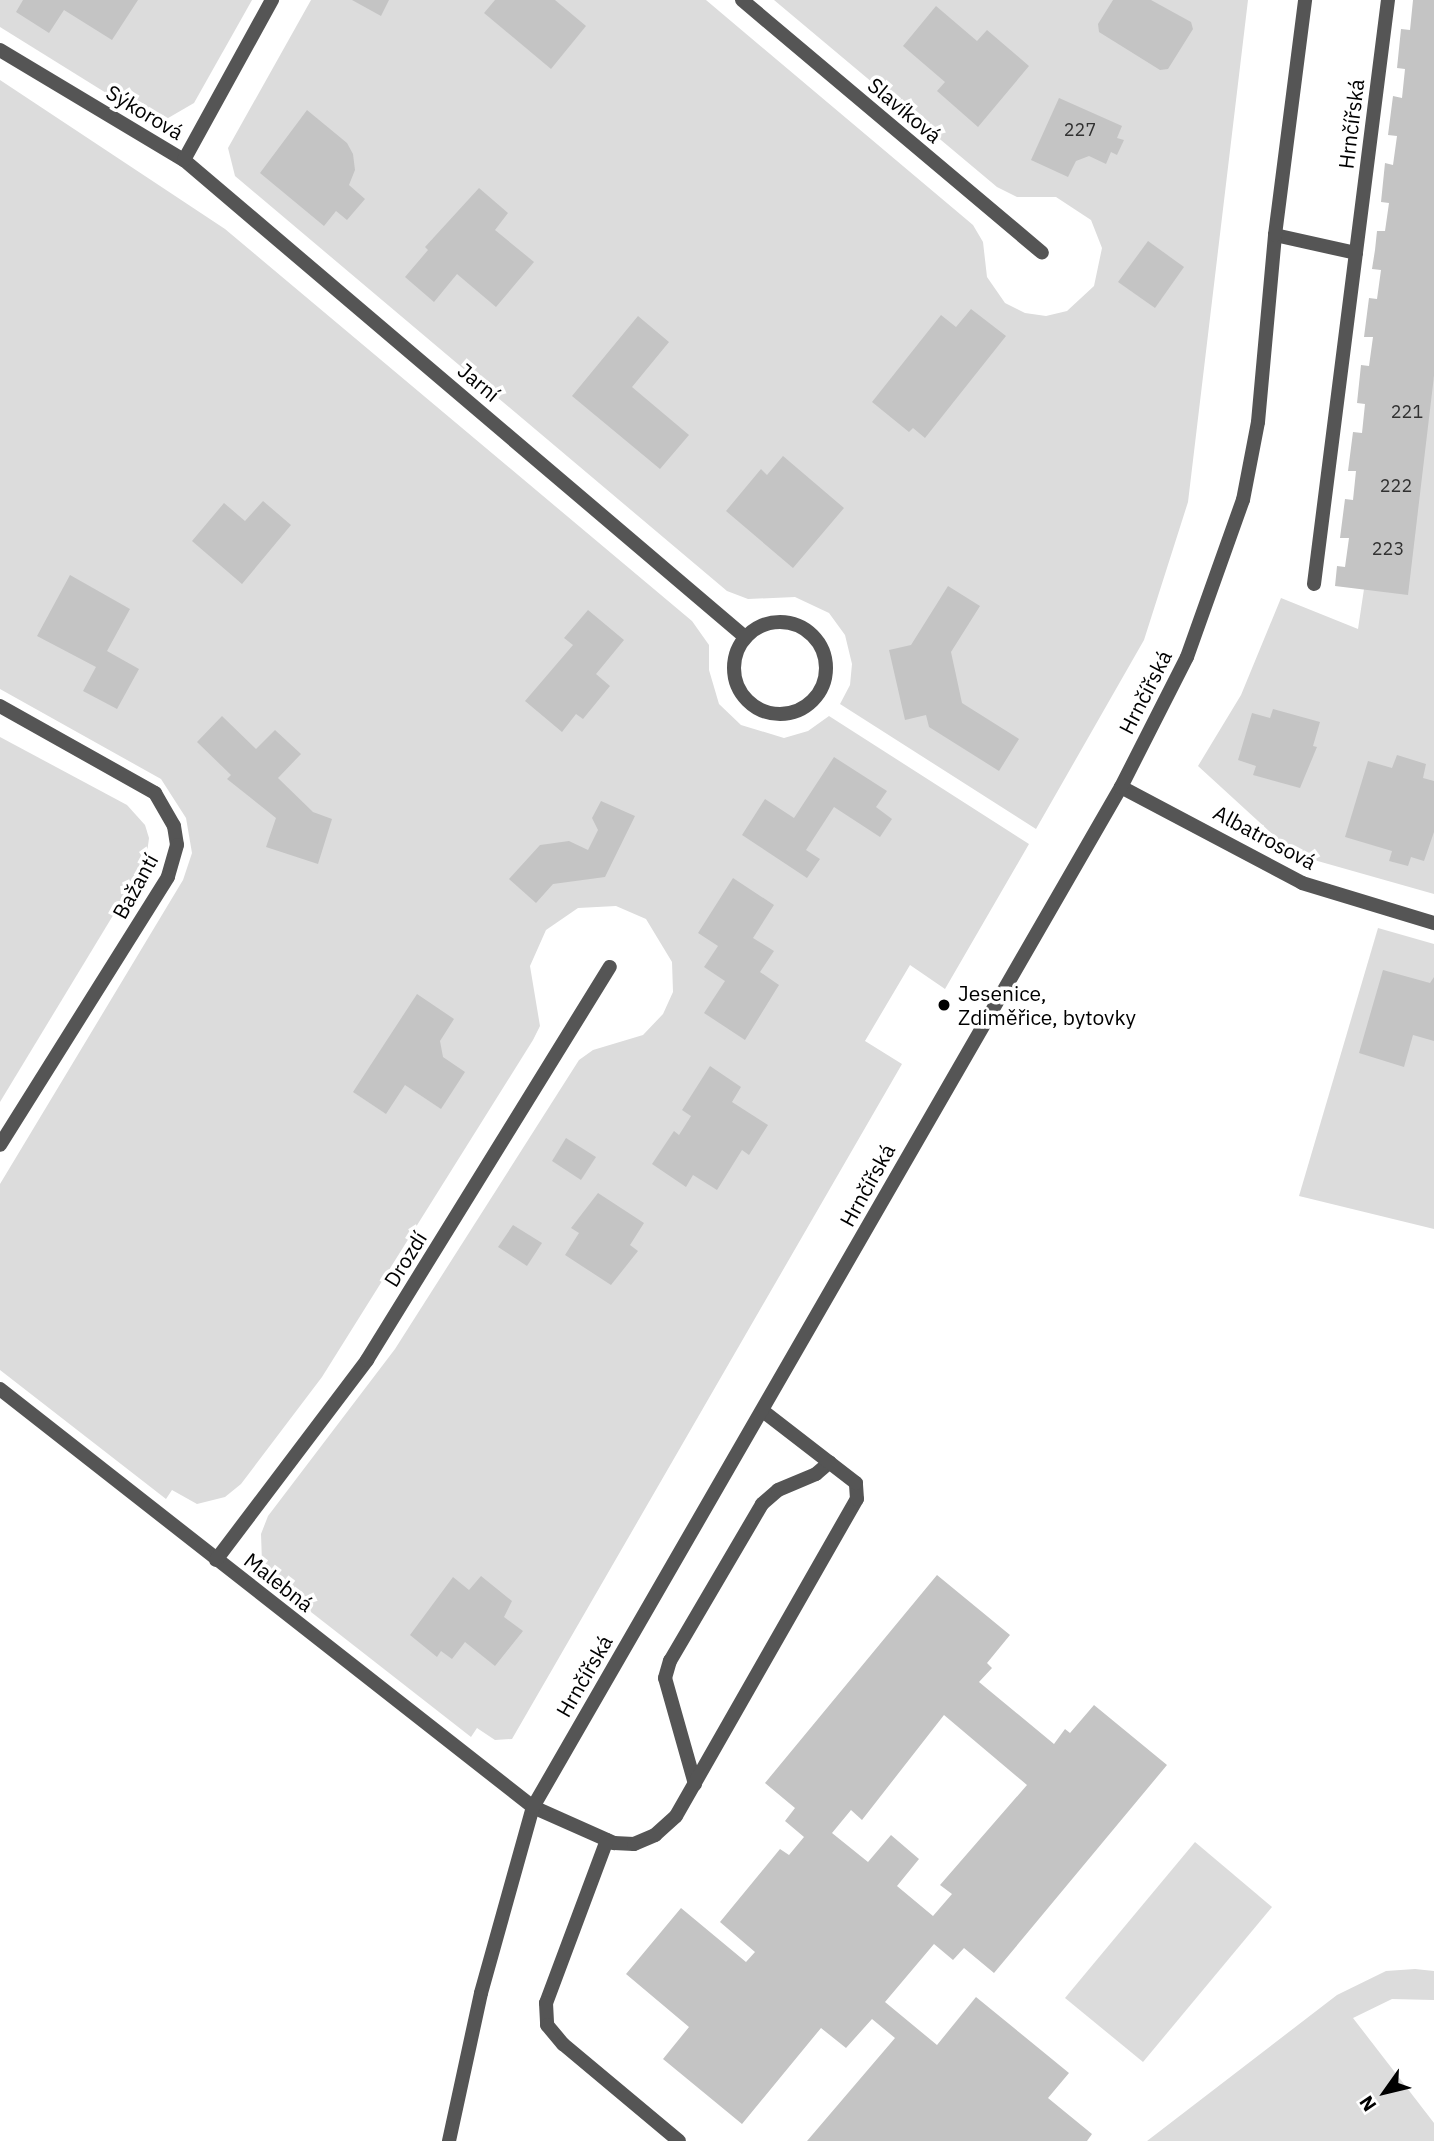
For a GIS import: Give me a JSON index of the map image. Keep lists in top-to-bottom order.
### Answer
{
  "streets": {
    "street": [
      "Slavíková",
      "Sýkorová",
      "Hrnčířská",
      "Jarní",
      "Albatrosová",
      "Bažantí",
      "Drozdí",
      "Malebná"
    ]
  },
  "crossings": [
    ["Sýkorová", "Jarní"],
    ["Hrnčířská", "Albatrosová"],
    ["Hrnčířská", "Malebná"],
    ["Drozdí", "Malebná"]
  ],
  "places": ["Jesenice, Zdiměřice, bytovky"],
  "house_numbers": [
    "227",
    "221",
    "222",
    "223"
  ],
  "north": "bottom left"
}
